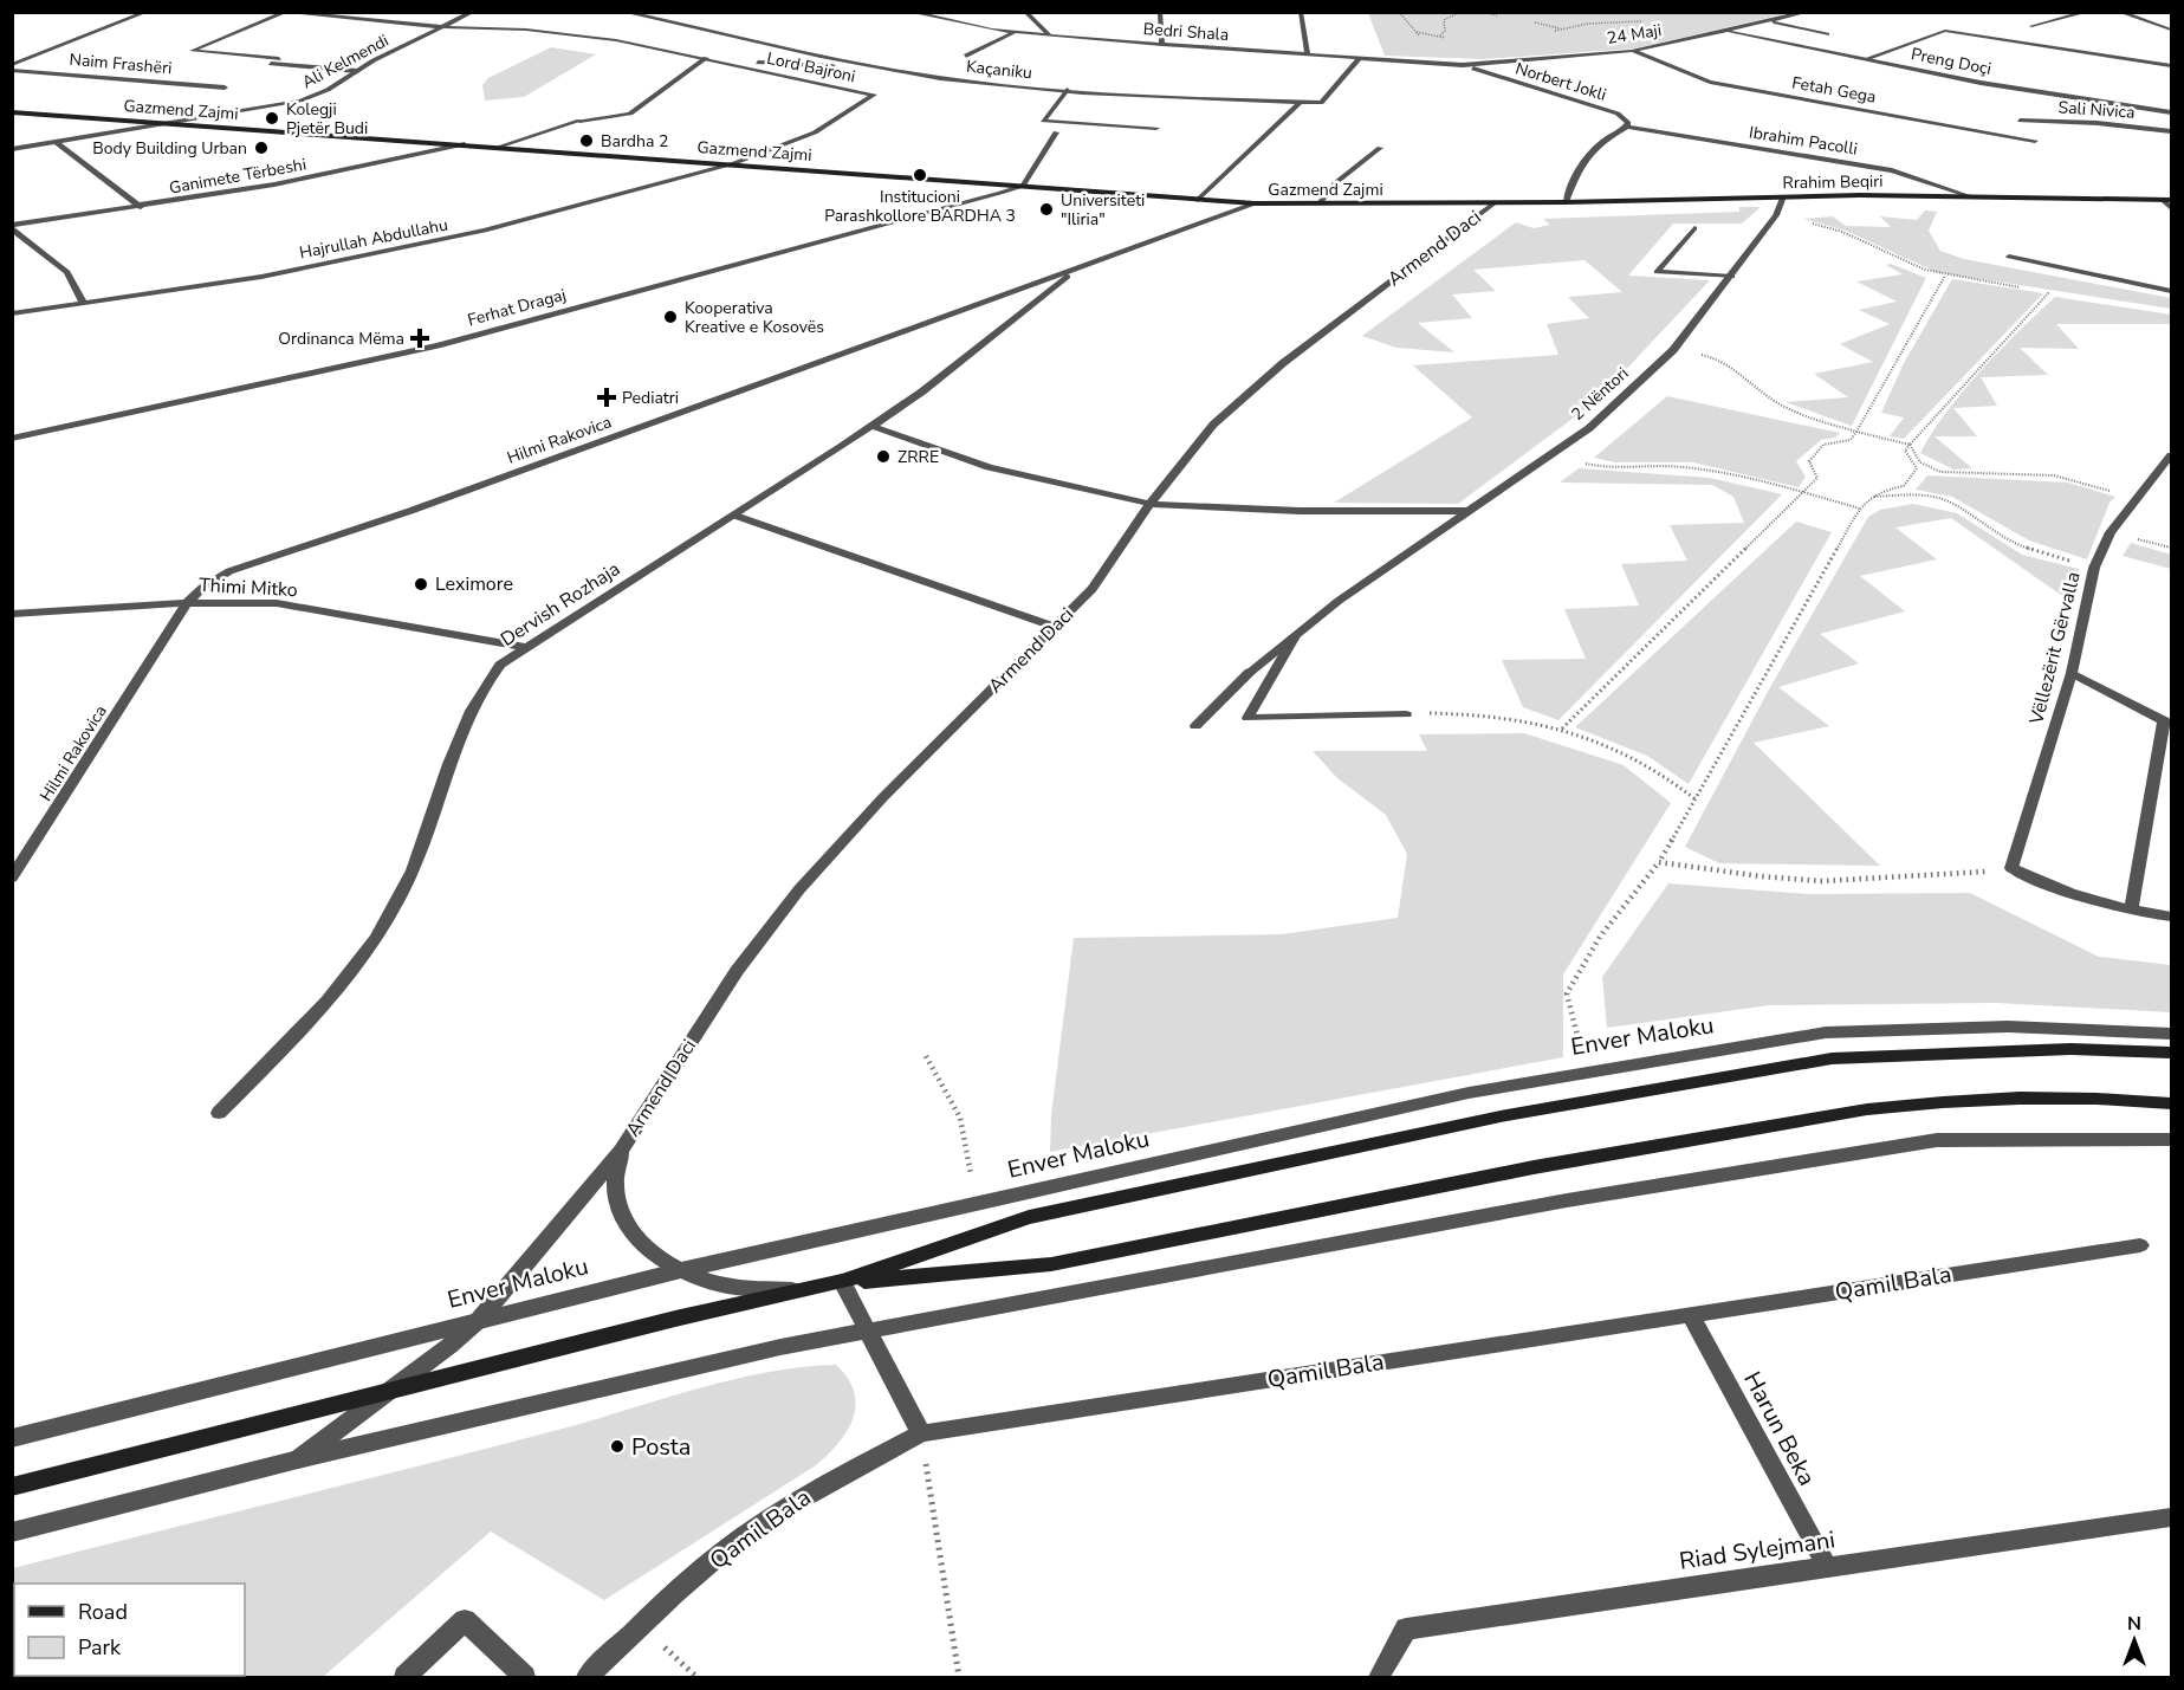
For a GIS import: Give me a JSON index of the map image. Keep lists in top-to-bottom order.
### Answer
{
  "streets": {
    "street": [
      "Bedri Shala",
      "24 Maji",
      "Ali Kelmendi",
      "Preng Doçi",
      "Naim Frashëri",
      "Lord Bajroni",
      "Kaçaniku",
      "Norbert Jokli",
      "Fetah Gega",
      "Gazmend Zajmi",
      "Sali Nivica",
      "Ibrahim Pacolli",
      "Ganimete Tërbeshi",
      "Rrahim Beqiri",
      "Hajrullah Abdullahu",
      "Armend Daci",
      "Ferhat Dragaj",
      "2 Nëntori",
      "Hilmi Rakovica",
      "Thimi Mitko",
      "Dervish Rozhaja",
      "Vëllezërit Gërvalla",
      "Enver Maloku",
      "Qamil Bala",
      "Harun Beka",
      "Riad Sylejmani"
    ]
  },
  "crossings": [
    ["Bedri Shala", "24 Maji"],
    ["Bedri Shala", "Kaçaniku"],
    ["Bedri Shala", "Norbert Jokli"],
    ["24 Maji", "Preng Doçi"],
    ["24 Maji", "Norbert Jokli"],
    ["24 Maji", "Fetah Gega"],
    ["Ali Kelmendi", "Lord Bajroni"],
    ["Ali Kelmendi", "Gazmend Zajmi"],
    ["Lord Bajroni", "Kaçaniku"],
    ["Lord Bajroni", "Gazmend Zajmi"],
    ["Lord Bajroni", "Hajrullah Abdullahu"],
    ["Norbert Jokli", "Ibrahim Pacolli"],
    ["Gazmend Zajmi", "Ganimete Tërbeshi"],
    ["Gazmend Zajmi", "Rrahim Beqiri"],
    ["Gazmend Zajmi", "Hajrullah Abdullahu"],
    ["Gazmend Zajmi", "Armend Daci"],
    ["Gazmend Zajmi", "Ferhat Dragaj"],
    ["Gazmend Zajmi", "Hilmi Rakovica"],
    ["Ibrahim Pacolli", "Rrahim Beqiri"],
    ["Rrahim Beqiri", "Armend Daci"],
    ["Rrahim Beqiri", "2 Nëntori"],
    ["Armend Daci", "Enver Maloku"],
    ["Hilmi Rakovica", "Thimi Mitko"],
    ["Hilmi Rakovica", "Dervish Rozhaja"],
    ["Thimi Mitko", "Dervish Rozhaja"],
    ["Qamil Bala", "Harun Beka"],
    ["Harun Beka", "Riad Sylejmani"]
  ],
  "places": {
    "other": [
      "Kolegji Pjetër Budi",
      "Bardha 2",
      "Body Building Urban",
      "Institucioni Parashkollore BARDHA 3",
      "Universiteti \"Iliria\"",
      "Kooperativa Kreative e Kosovës",
      "ZRRE",
      "Leximore",
      "Posta"
    ],
    "health": ["Ordinanca Mëma", "Pediatri"]
  },
  "legend": ["Road", "Park"],
  "north": "top"
}
